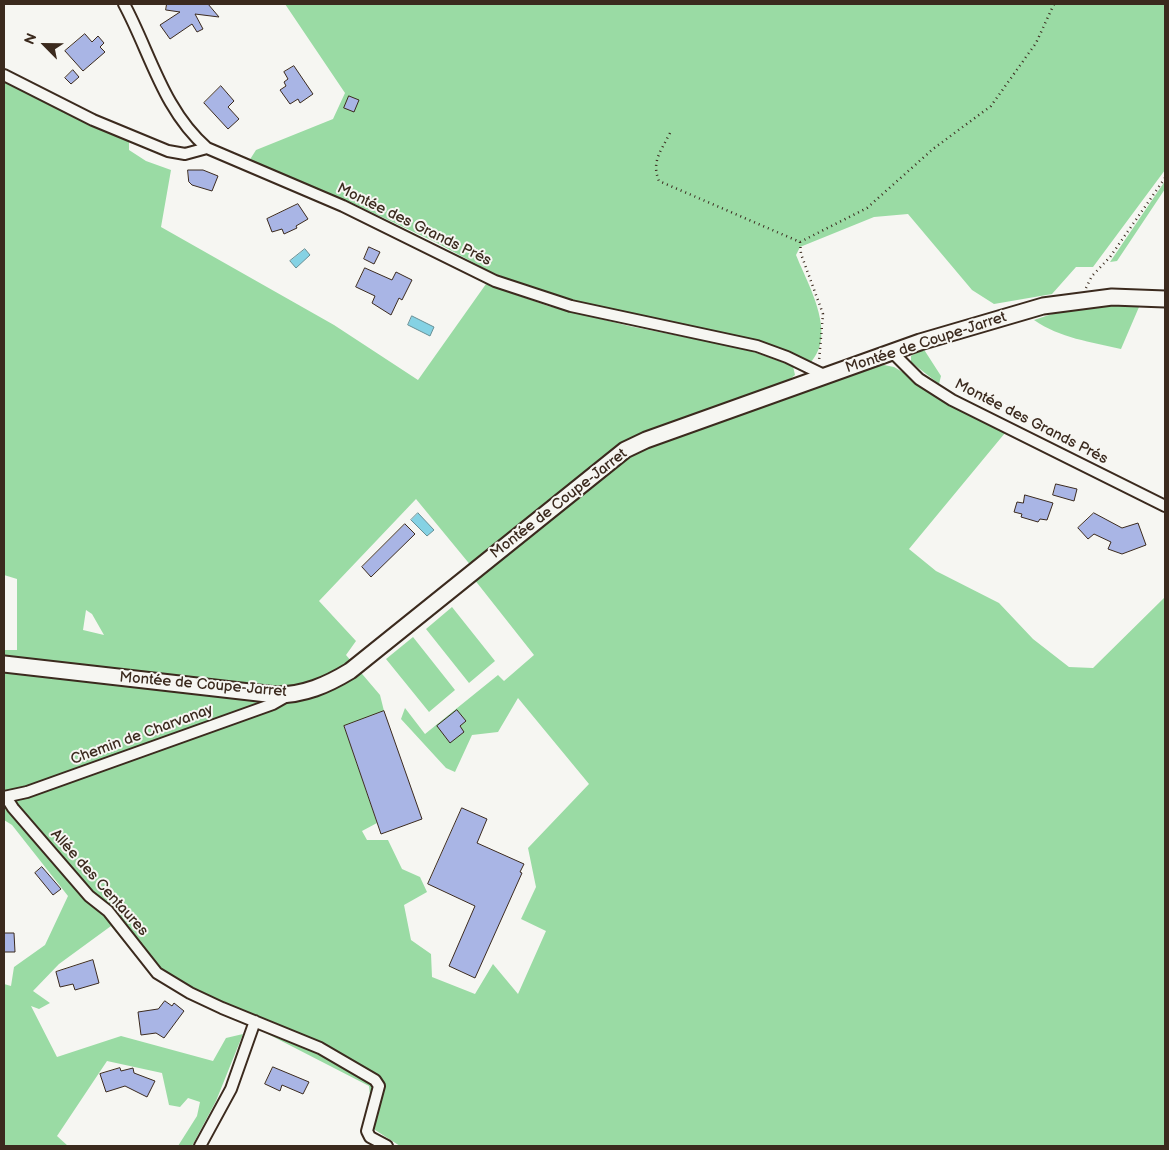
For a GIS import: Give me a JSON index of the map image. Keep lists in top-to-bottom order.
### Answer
{
  "streets": {
    "main road": ["Montée de Coupe-Jarret"],
    "street": ["Montée des Grands Prés", "Chemin de Charvanay", "Allée des Centaures"]
  },
  "crossings": [
    ["Montée des Grands Prés", "Montée de Coupe-Jarret"],
    ["Montée de Coupe-Jarret", "Chemin de Charvanay"],
    ["Chemin de Charvanay", "Allée des Centaures"]
  ],
  "north": "top left"
}
